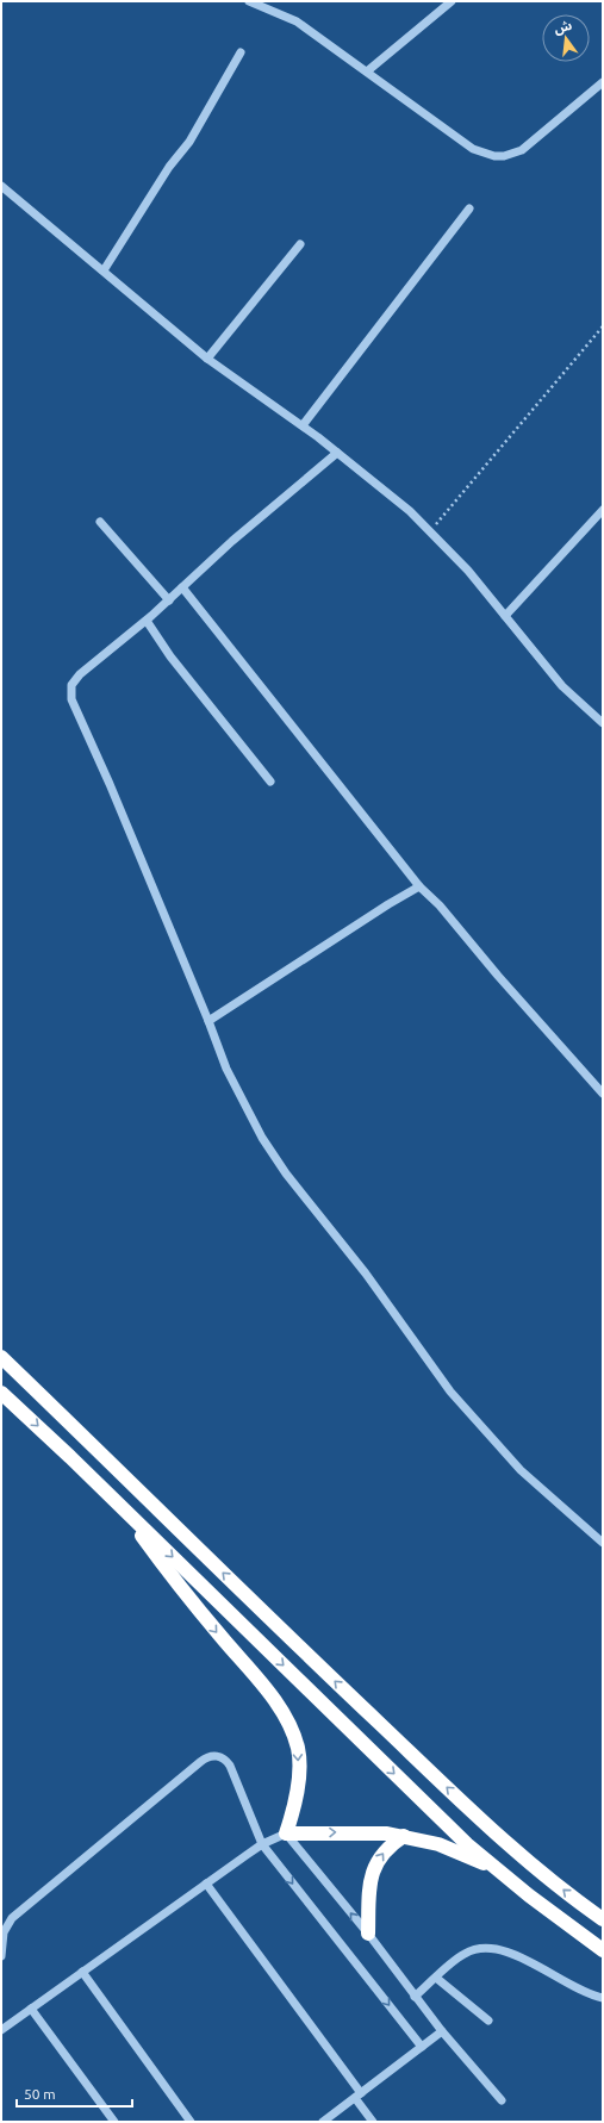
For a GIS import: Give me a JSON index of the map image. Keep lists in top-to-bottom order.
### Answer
{
  "scale_bar": "50 m",
  "north": "top"
}
